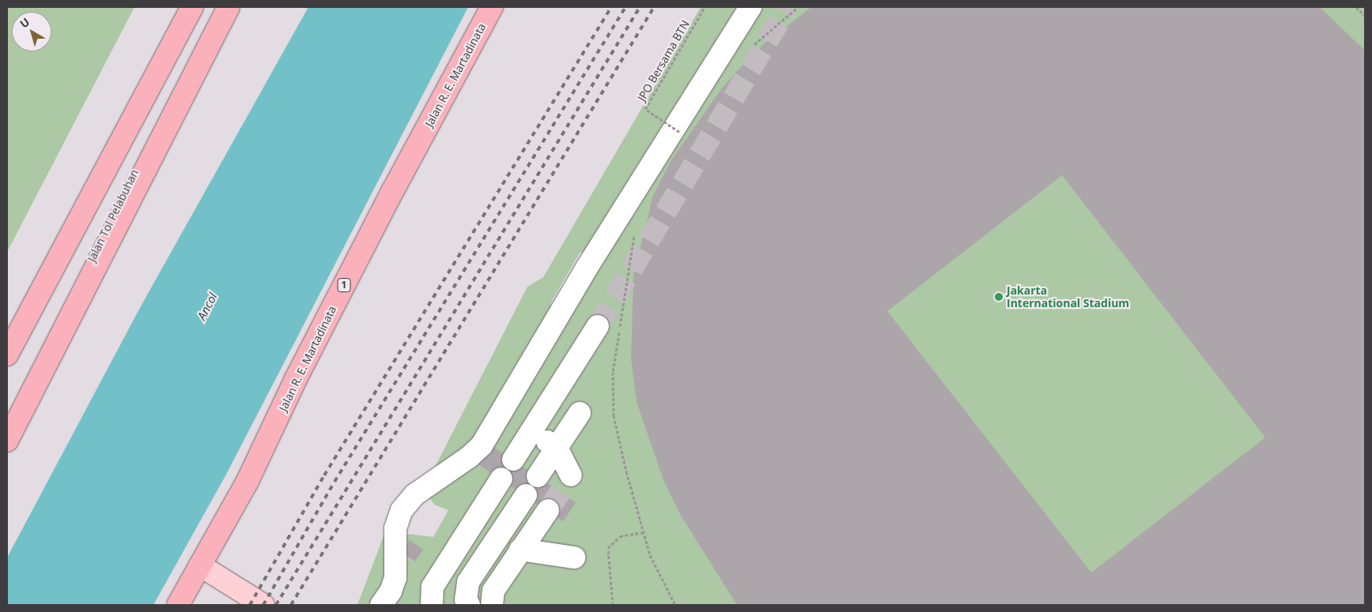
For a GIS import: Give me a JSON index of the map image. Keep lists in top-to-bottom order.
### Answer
{
  "streets": {
    "highway": ["Jalan R. E. Martadinata", "Jalan Tol Pelabuhan", "1"],
    "path": ["JPO Bersama BTN"]
  },
  "water": ["Ancol"],
  "places": ["Jakarta International Stadium"],
  "north": "top left"
}
